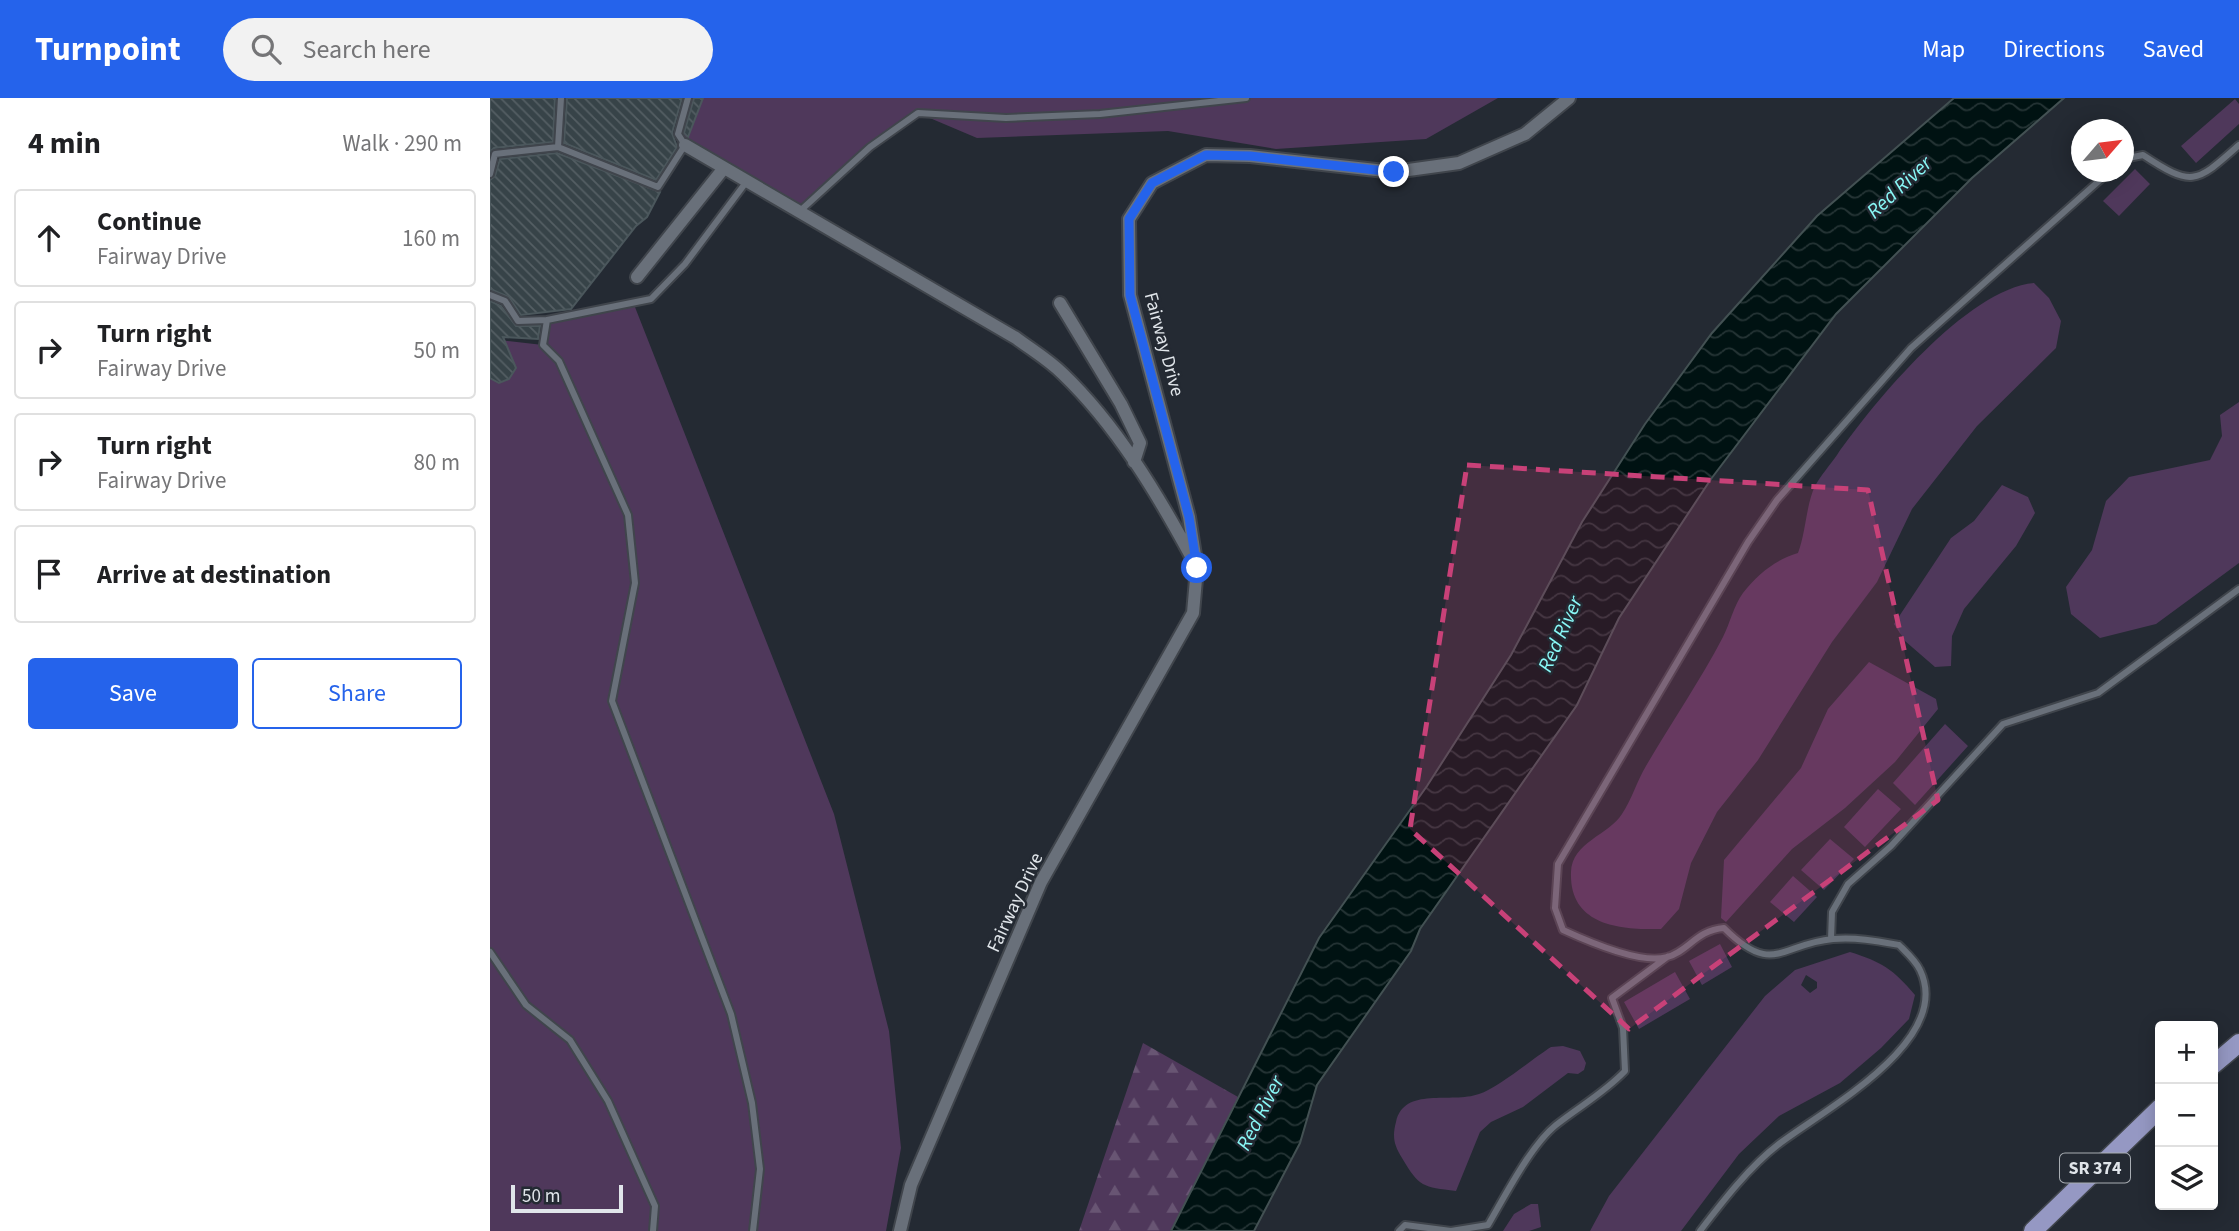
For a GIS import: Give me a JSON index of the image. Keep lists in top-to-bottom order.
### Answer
{
  "streets": {
    "main road": ["SR 374"],
    "street": ["Fairway Drive"]
  },
  "water": ["Red River"],
  "scale_bar": "50 m",
  "north": "top right",
  "page": {
    "header": "Turnpoint",
    "search": "Search here",
    "nav": ["Map", "Directions", "Saved"],
    "heading": ["4 min", "Walk · 290 m"],
    "list": [
      ["Continue", "Fairway Drive", "160 m"],
      ["Turn right", "Fairway Drive", "50 m"],
      ["Turn right", "Fairway Drive", "80 m"],
      "Arrive at destination"
    ],
    "buttons": ["Save", "Share"],
    "map_buttons": ["+", "−"],
    "scale": "50 m"
  }
}
